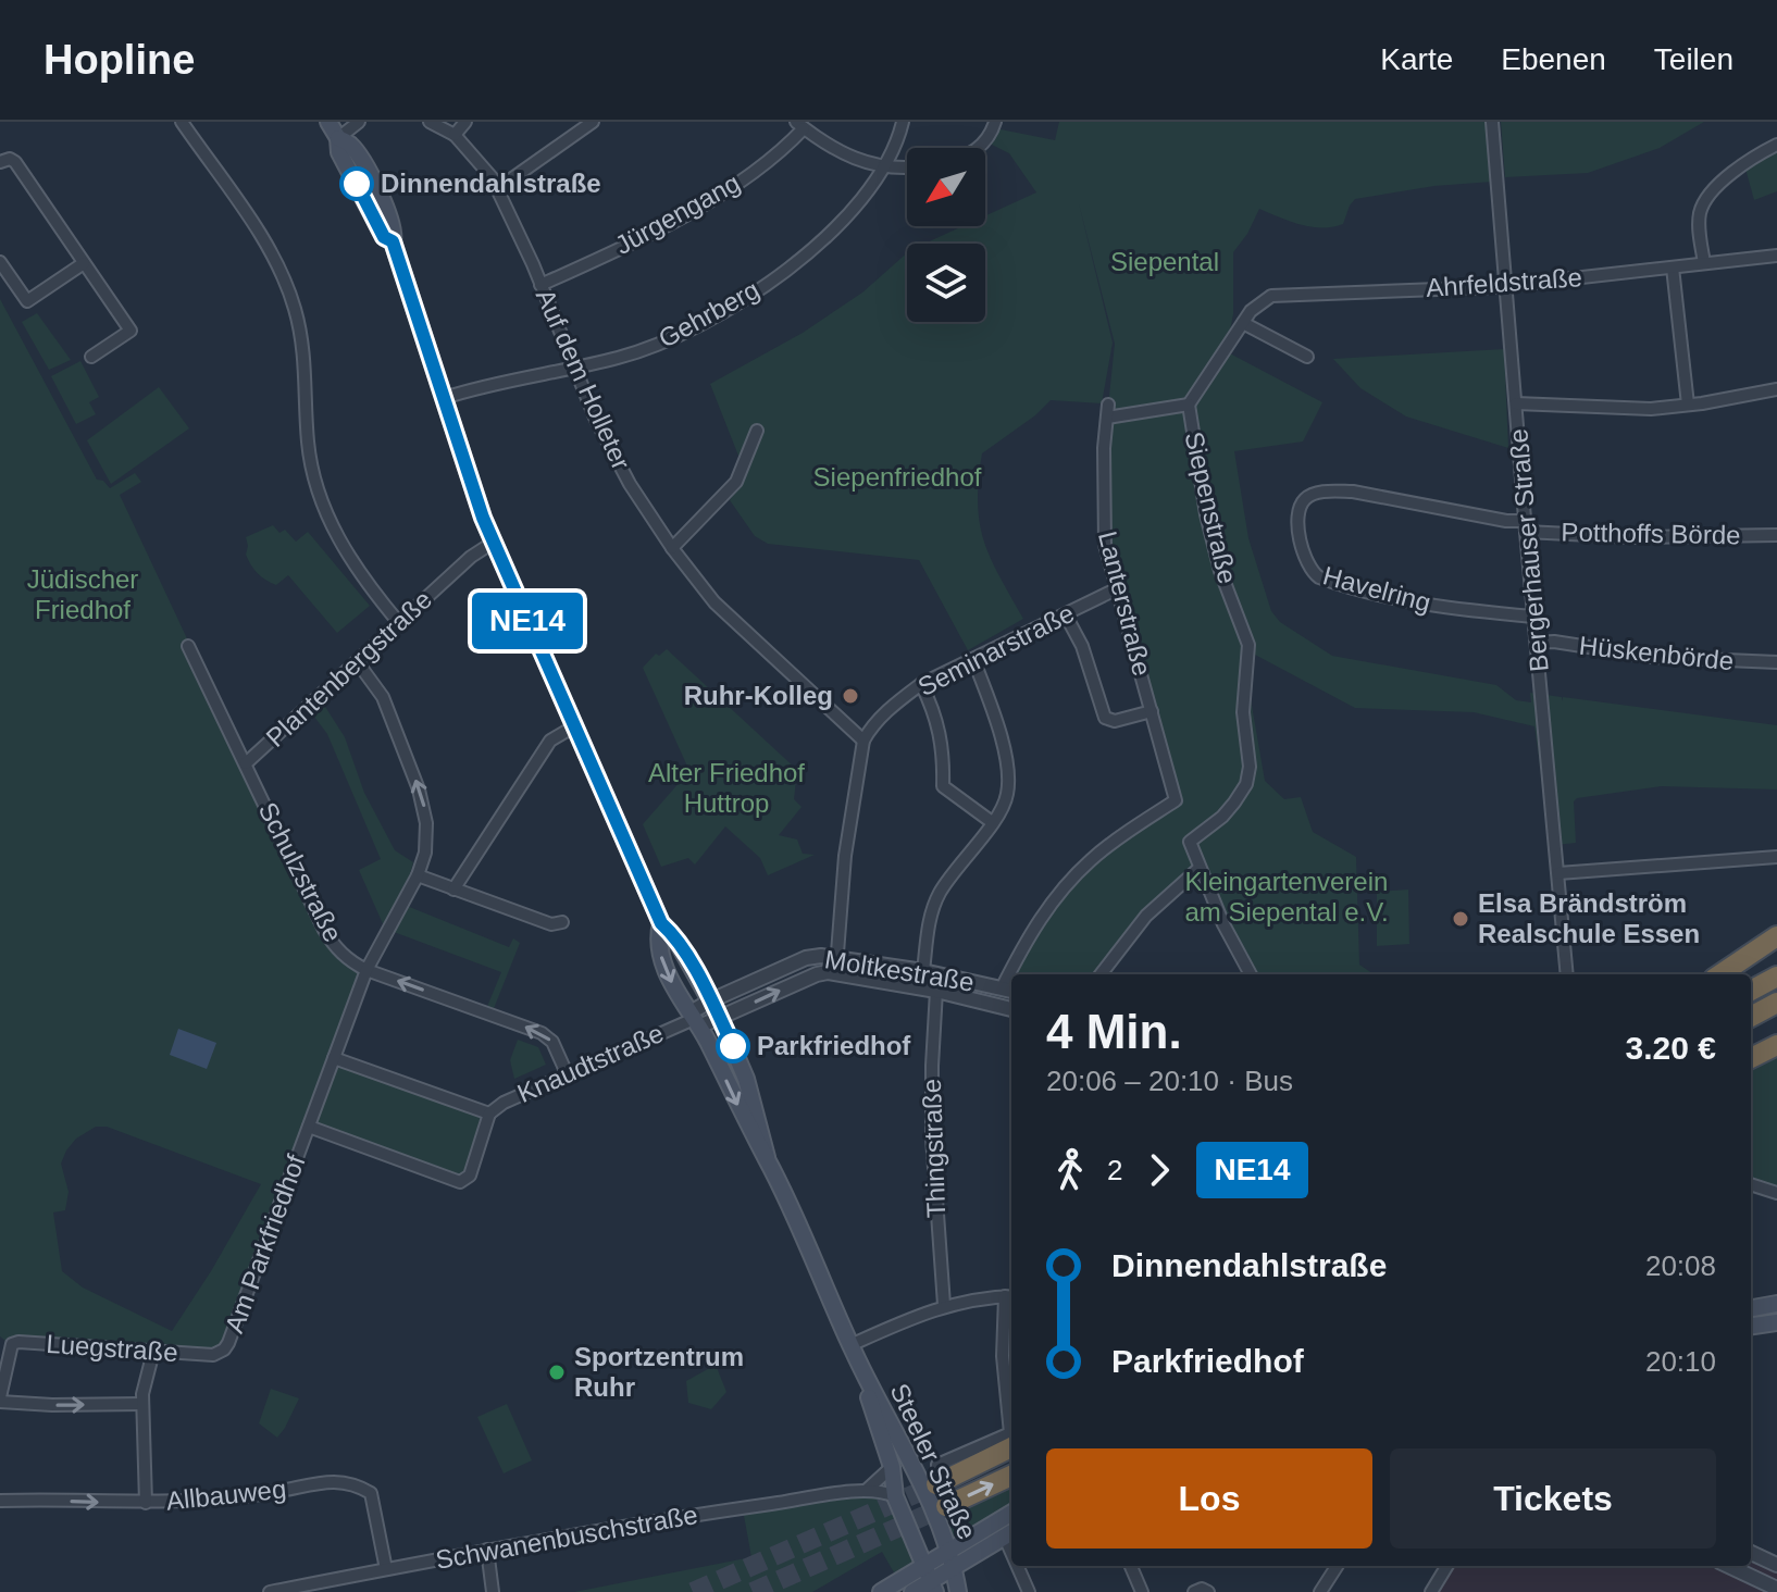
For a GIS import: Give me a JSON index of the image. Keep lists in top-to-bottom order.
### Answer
{
  "streets": {
    "main road": ["Steeler Straße"],
    "street": [
      "Jürgengang",
      "Ahrfeldstraße",
      "Gehrberg",
      "Auf dem Holleter",
      "Siepenstraße",
      "Potthoffs Börde",
      "Bergerhauser Straße",
      "Havelring",
      "Lanterstraße",
      "Seminarstraße",
      "Hüskenbörde",
      "Plantenbergstraße",
      "Schulzstraße",
      "Moltkestraße",
      "Knaudtstraße",
      "Thingstraße",
      "Am Parkfriedhof",
      "Luegstraße",
      "Allbauweg",
      "Schwanenbuschstraße"
    ]
  },
  "crossings": [
    ["Jürgengang", "Auf dem Holleter"],
    ["Ahrfeldstraße", "Siepenstraße"],
    ["Ahrfeldstraße", "Bergerhauser Straße"],
    ["Gehrberg", "Auf dem Holleter"],
    ["Gehrberg", "Steeler Straße"],
    ["Auf dem Holleter", "Seminarstraße"],
    ["Potthoffs Börde", "Bergerhauser Straße"],
    ["Potthoffs Börde", "Havelring"],
    ["Bergerhauser Straße", "Havelring"],
    ["Bergerhauser Straße", "Hüskenbörde"],
    ["Lanterstraße", "Seminarstraße"],
    ["Plantenbergstraße", "Schulzstraße"],
    ["Plantenbergstraße", "Am Parkfriedhof"],
    ["Plantenbergstraße", "Steeler Straße"],
    ["Schulzstraße", "Knaudtstraße"],
    ["Schulzstraße", "Am Parkfriedhof"],
    ["Moltkestraße", "Knaudtstraße"],
    ["Moltkestraße", "Thingstraße"],
    ["Moltkestraße", "Steeler Straße"],
    ["Knaudtstraße", "Am Parkfriedhof"],
    ["Knaudtstraße", "Steeler Straße"],
    ["Am Parkfriedhof", "Luegstraße"],
    ["Steeler Straße", "Schwanenbuschstraße"],
    ["Allbauweg", "Schwanenbuschstraße"]
  ],
  "parks": [
    "Siepental",
    "Siepenfriedhof",
    "Jüdischer Friedhof",
    "Alter Friedhof Huttrop",
    "Kleingartenverein am Siepental e.V."
  ],
  "places": [
    "Dinnendahlstraße",
    "Ruhr-Kolleg",
    "Elsa Brändström Realschule Essen",
    "Parkfriedhof",
    "Sportzentrum Ruhr"
  ],
  "lines": ["bus line NE14"],
  "north": "bottom left",
  "page": {
    "header": "Hopline",
    "nav": ["Karte", "Ebenen", "Teilen"],
    "on_map": "NE14",
    "heading": ["4 Min.", "20:06 – 20:10 · Bus", "3.20 €"],
    "legs": ["2", "NE14"],
    "list": [
      {
        "name": "Dinnendahlstraße",
        "value": "20:08"
      },
      {
        "name": "Parkfriedhof",
        "value": "20:10"
      }
    ],
    "buttons": ["Los", "Tickets"]
  }
}
